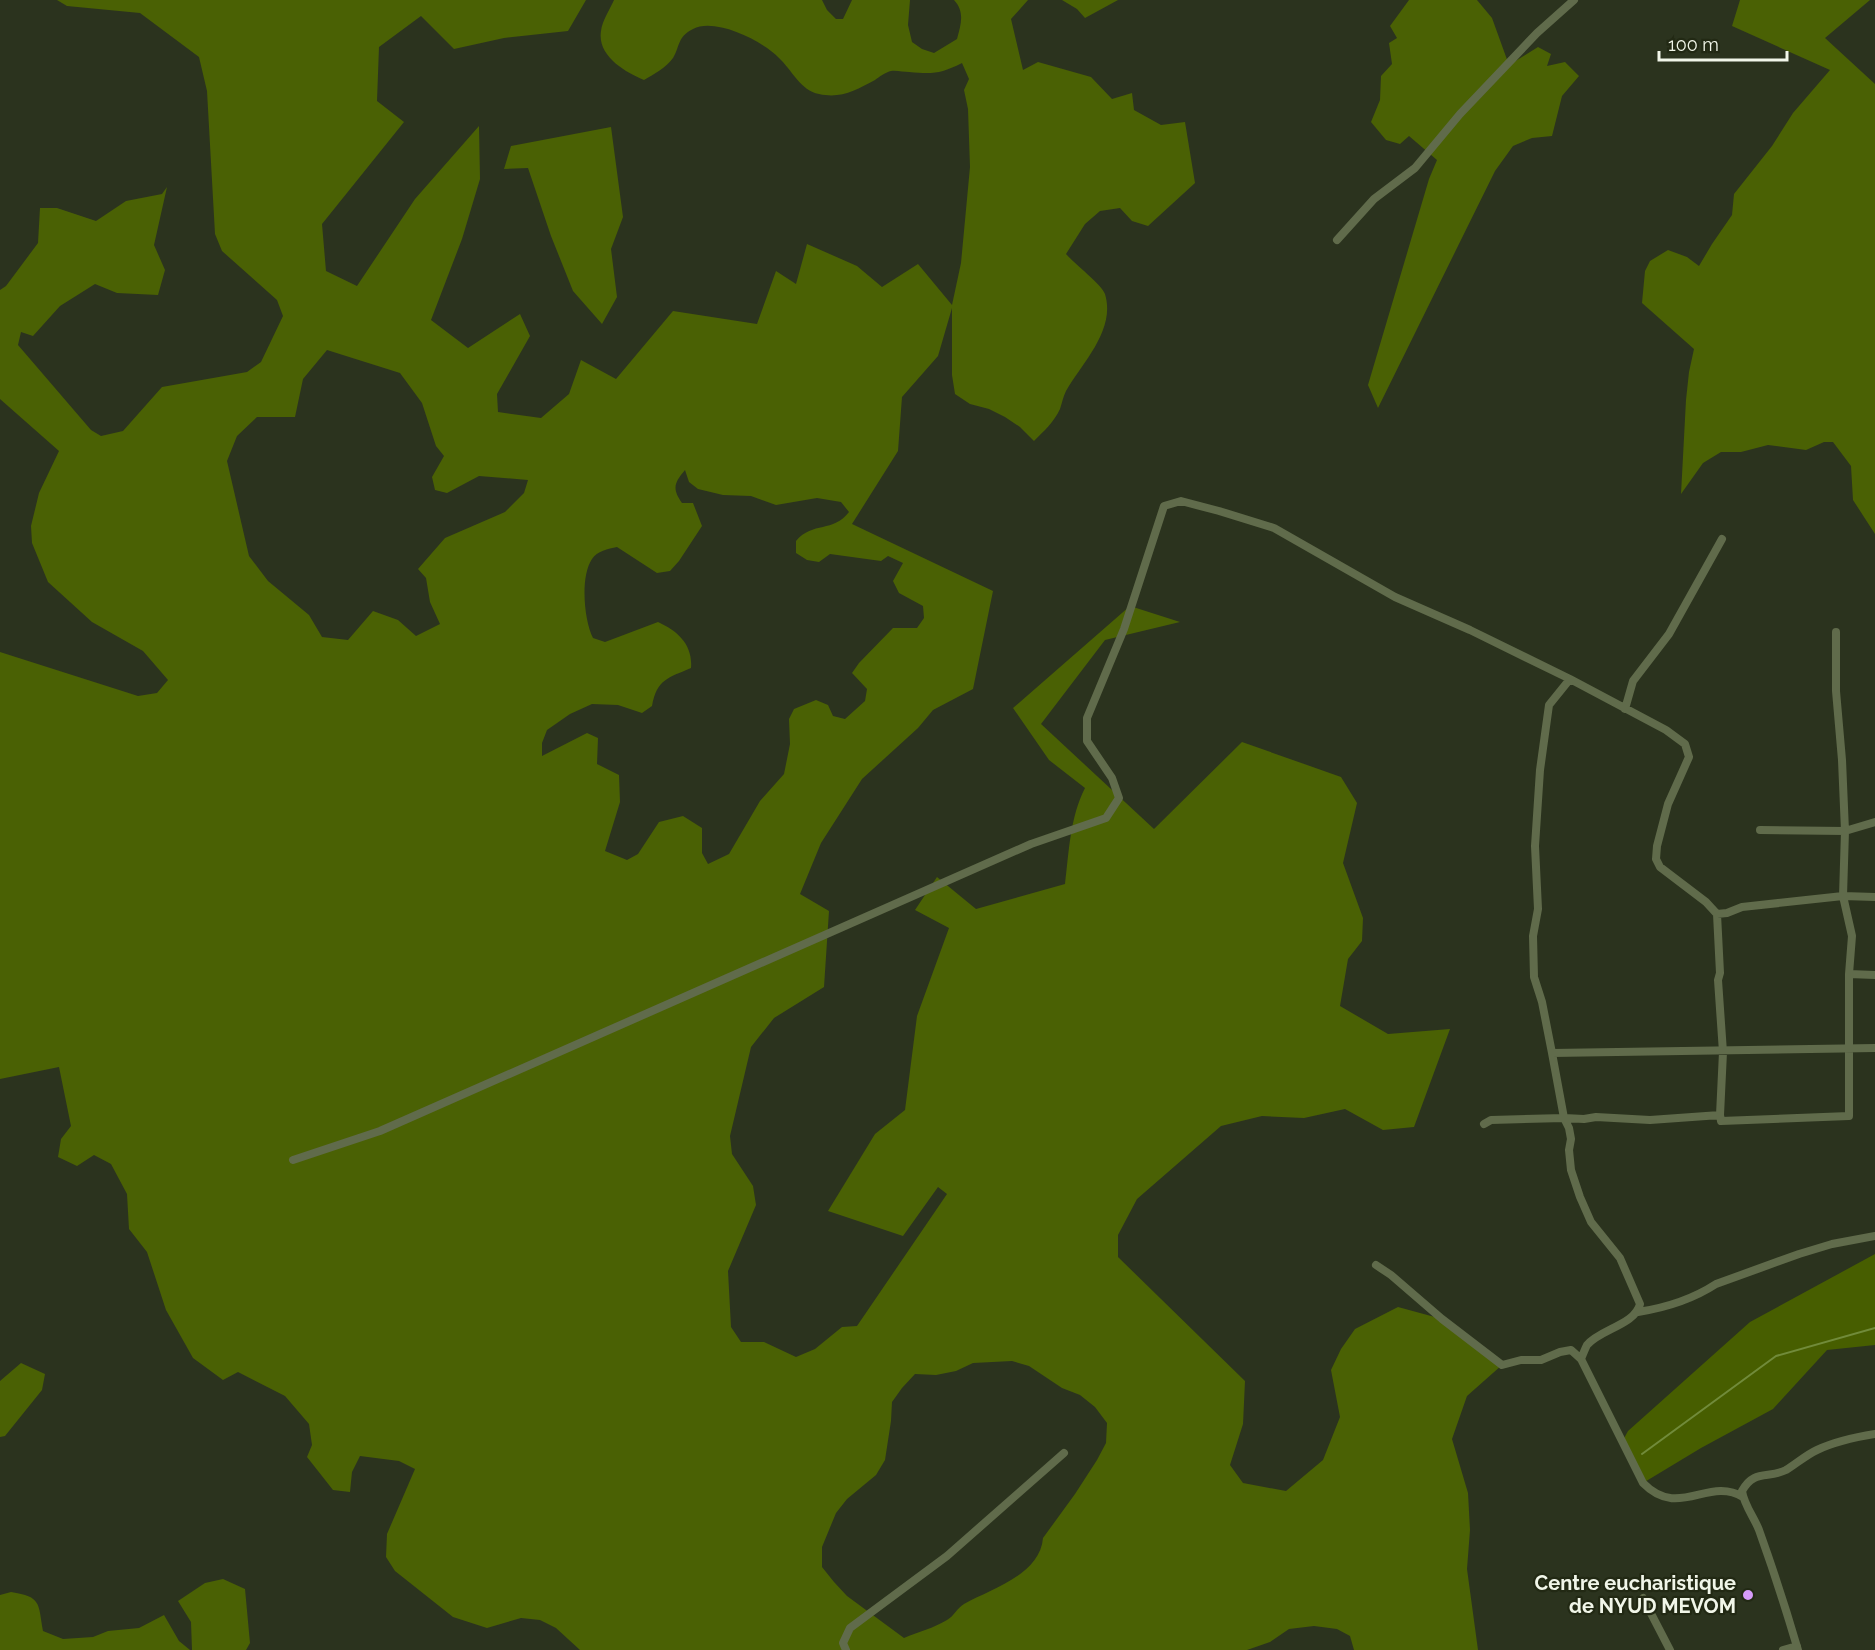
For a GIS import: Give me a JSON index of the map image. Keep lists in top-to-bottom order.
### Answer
{
  "places": ["Centre eucharistique de NYUD MEVOM"],
  "scale_bar": "100 m"
}
